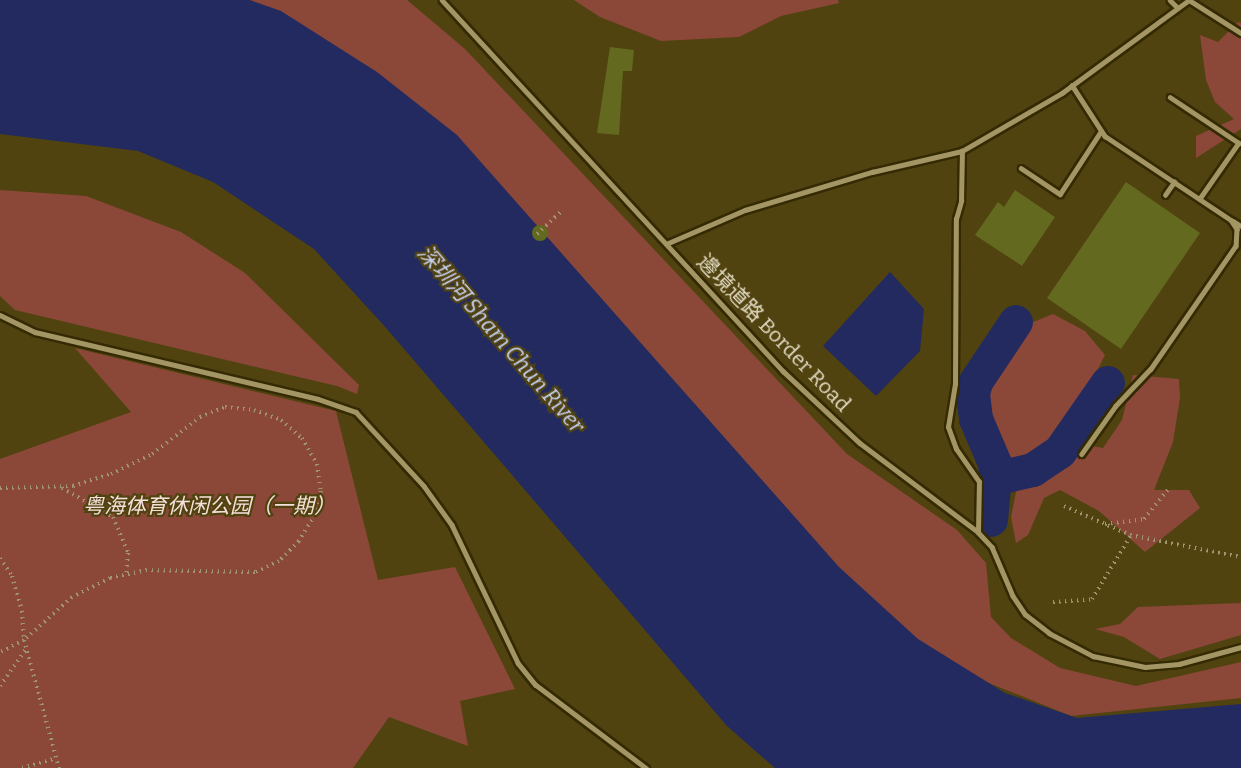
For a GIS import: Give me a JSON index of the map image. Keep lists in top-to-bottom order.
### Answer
{
  "streets": {
    "lane": ["邊境道路 Border Road"]
  },
  "water": ["深圳河 Sham Chun River"],
  "parks": ["粤海体育休闲公园（一期）"]
}
